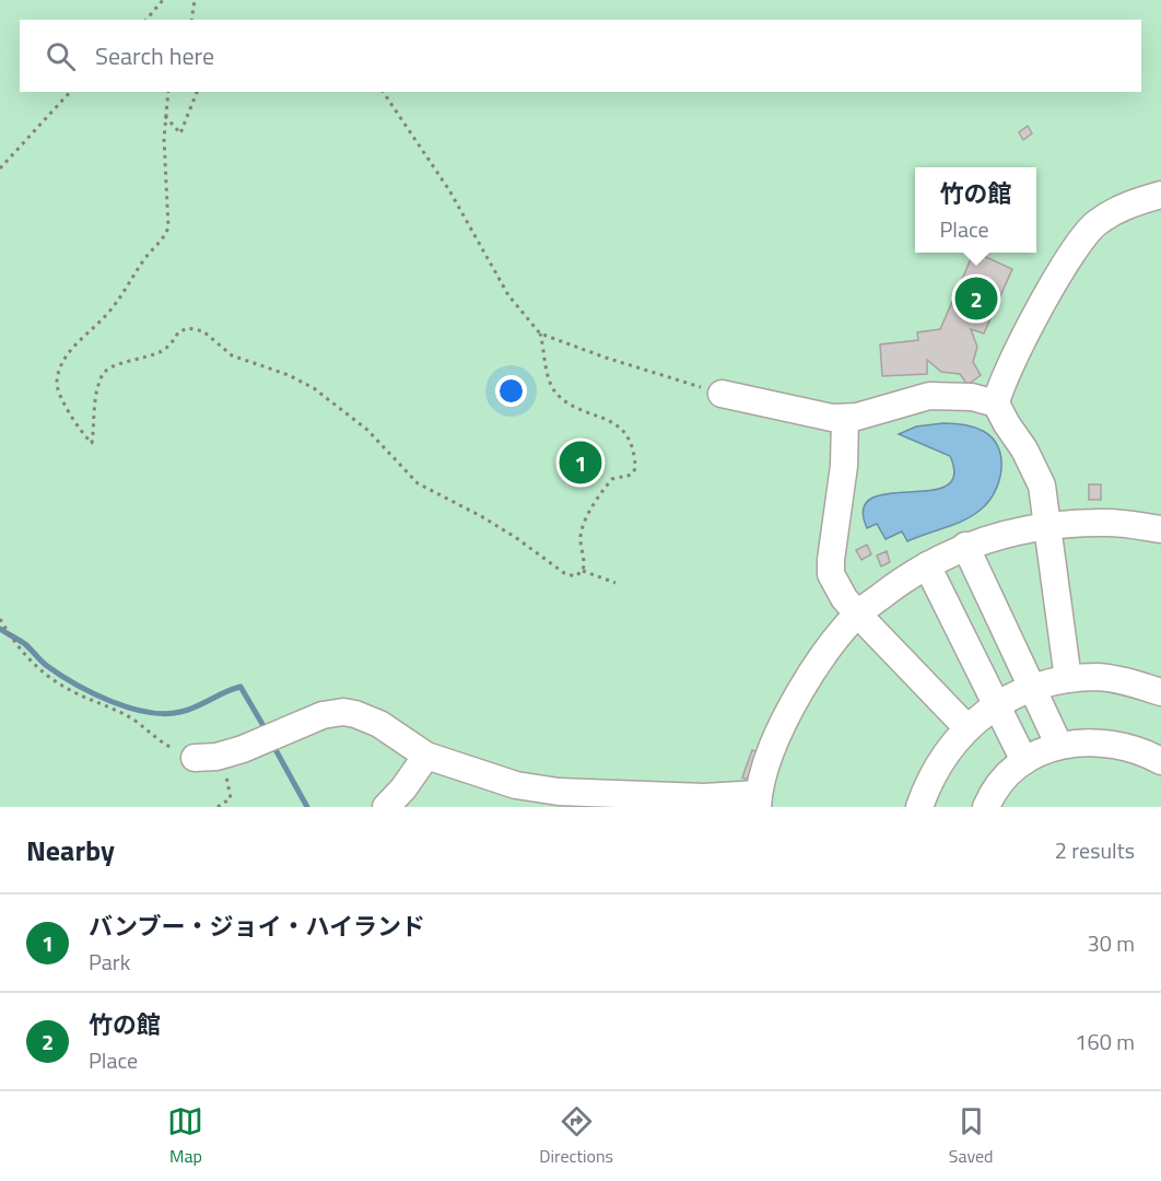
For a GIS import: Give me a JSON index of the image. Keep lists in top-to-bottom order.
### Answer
{
  "page": {
    "search": "Search here",
    "popup": ["竹の館", "Place"],
    "pins": ["2", "1"],
    "heading": ["Nearby", "2 results"],
    "list": [
      {
        "mark": "1",
        "name": "バンブー・ジョイ・ハイランド",
        "note": "Park",
        "value": "30 m"
      },
      {
        "mark": "2",
        "name": "竹の館",
        "note": "Place",
        "value": "160 m"
      }
    ],
    "nav": ["Map", "Directions", "Saved"]
  }
}
